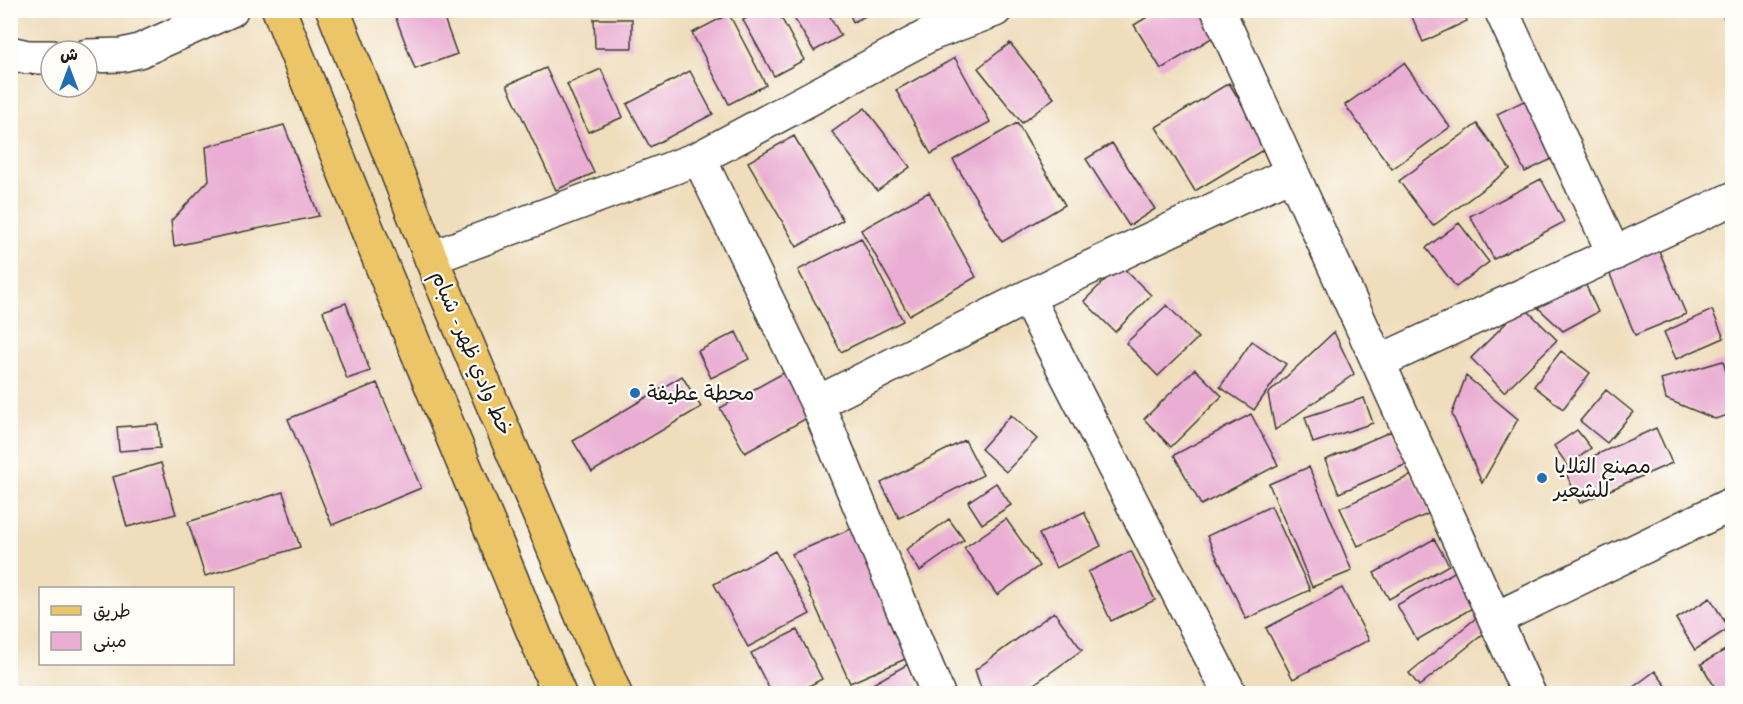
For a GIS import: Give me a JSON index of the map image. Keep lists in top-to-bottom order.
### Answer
{
  "streets": {
    "main road": ["خط وادي ظهر - شبام"]
  },
  "places": ["محطة عطيفة", "مصنع الثلايا للشعير"],
  "legend": ["طريق", "مبنى"],
  "north": "top"
}
